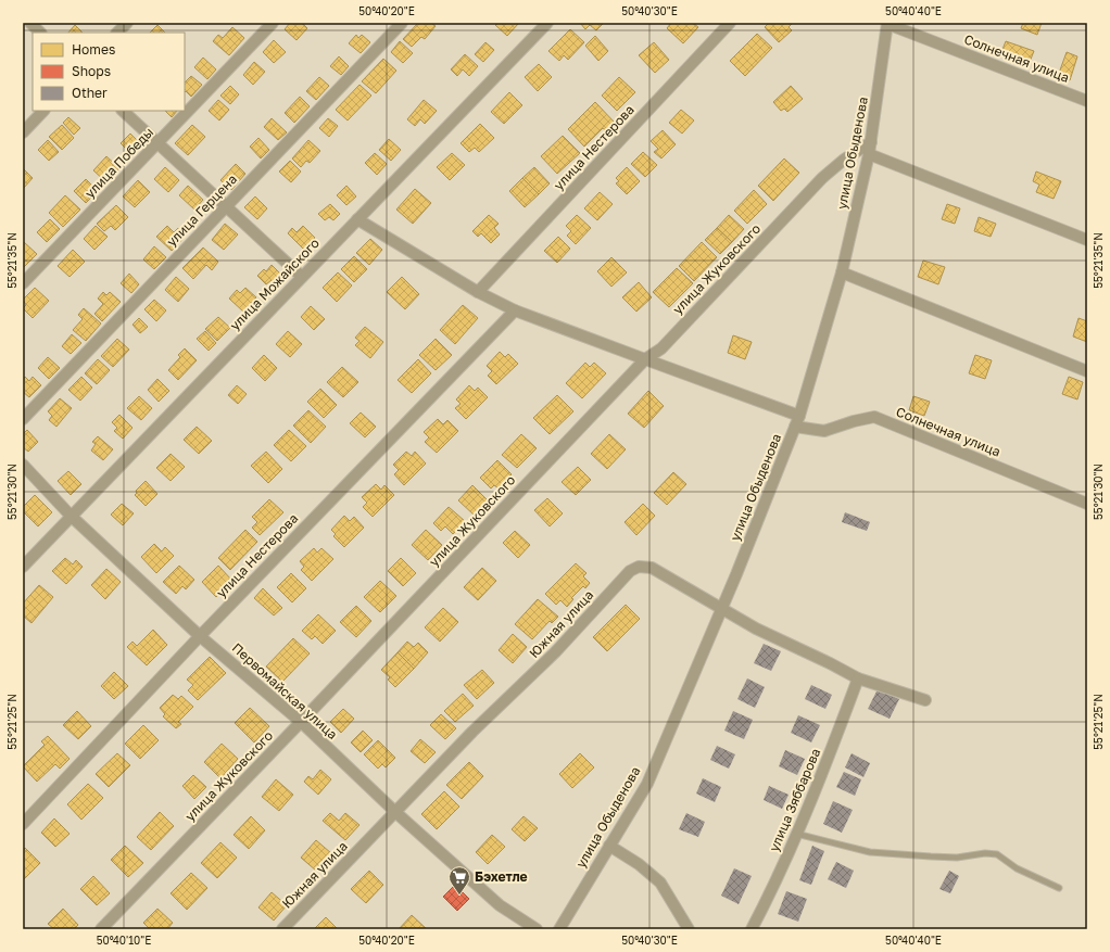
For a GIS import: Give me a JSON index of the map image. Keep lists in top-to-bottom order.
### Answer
{
  "streets": {
    "street": [
      "Солнечная улица",
      "улица Нестерова",
      "улица Обыденова",
      "улица Победы",
      "улица Герцена",
      "улица Жуковского",
      "улица Можайского",
      "Южная улица",
      "Первомайская улица",
      "улица Зяббарова"
    ]
  },
  "crossings": [
    ["Солнечная улица", "улица Обыденова"],
    ["улица Нестерова", "Первомайская улица"],
    ["улица Обыденова", "улица Жуковского"],
    ["улица Обыденова", "Южная улица"],
    ["улица Жуковского", "Первомайская улица"],
    ["улица Можайского", "Первомайская улица"],
    ["Южная улица", "Первомайская улица"],
    ["Южная улица", "улица Зяббарова"]
  ],
  "places": {
    "supermarket": ["Бэхетле"]
  },
  "legend": ["Homes", "Shops", "Other"],
  "coordinates": [
    "50°40'20\"E",
    "50°40'30\"E",
    "50°40'40\"E",
    "55°21'35\"N",
    "55°21'30\"N",
    "55°21'25\"N",
    "50°40'10\"E"
  ]
}
